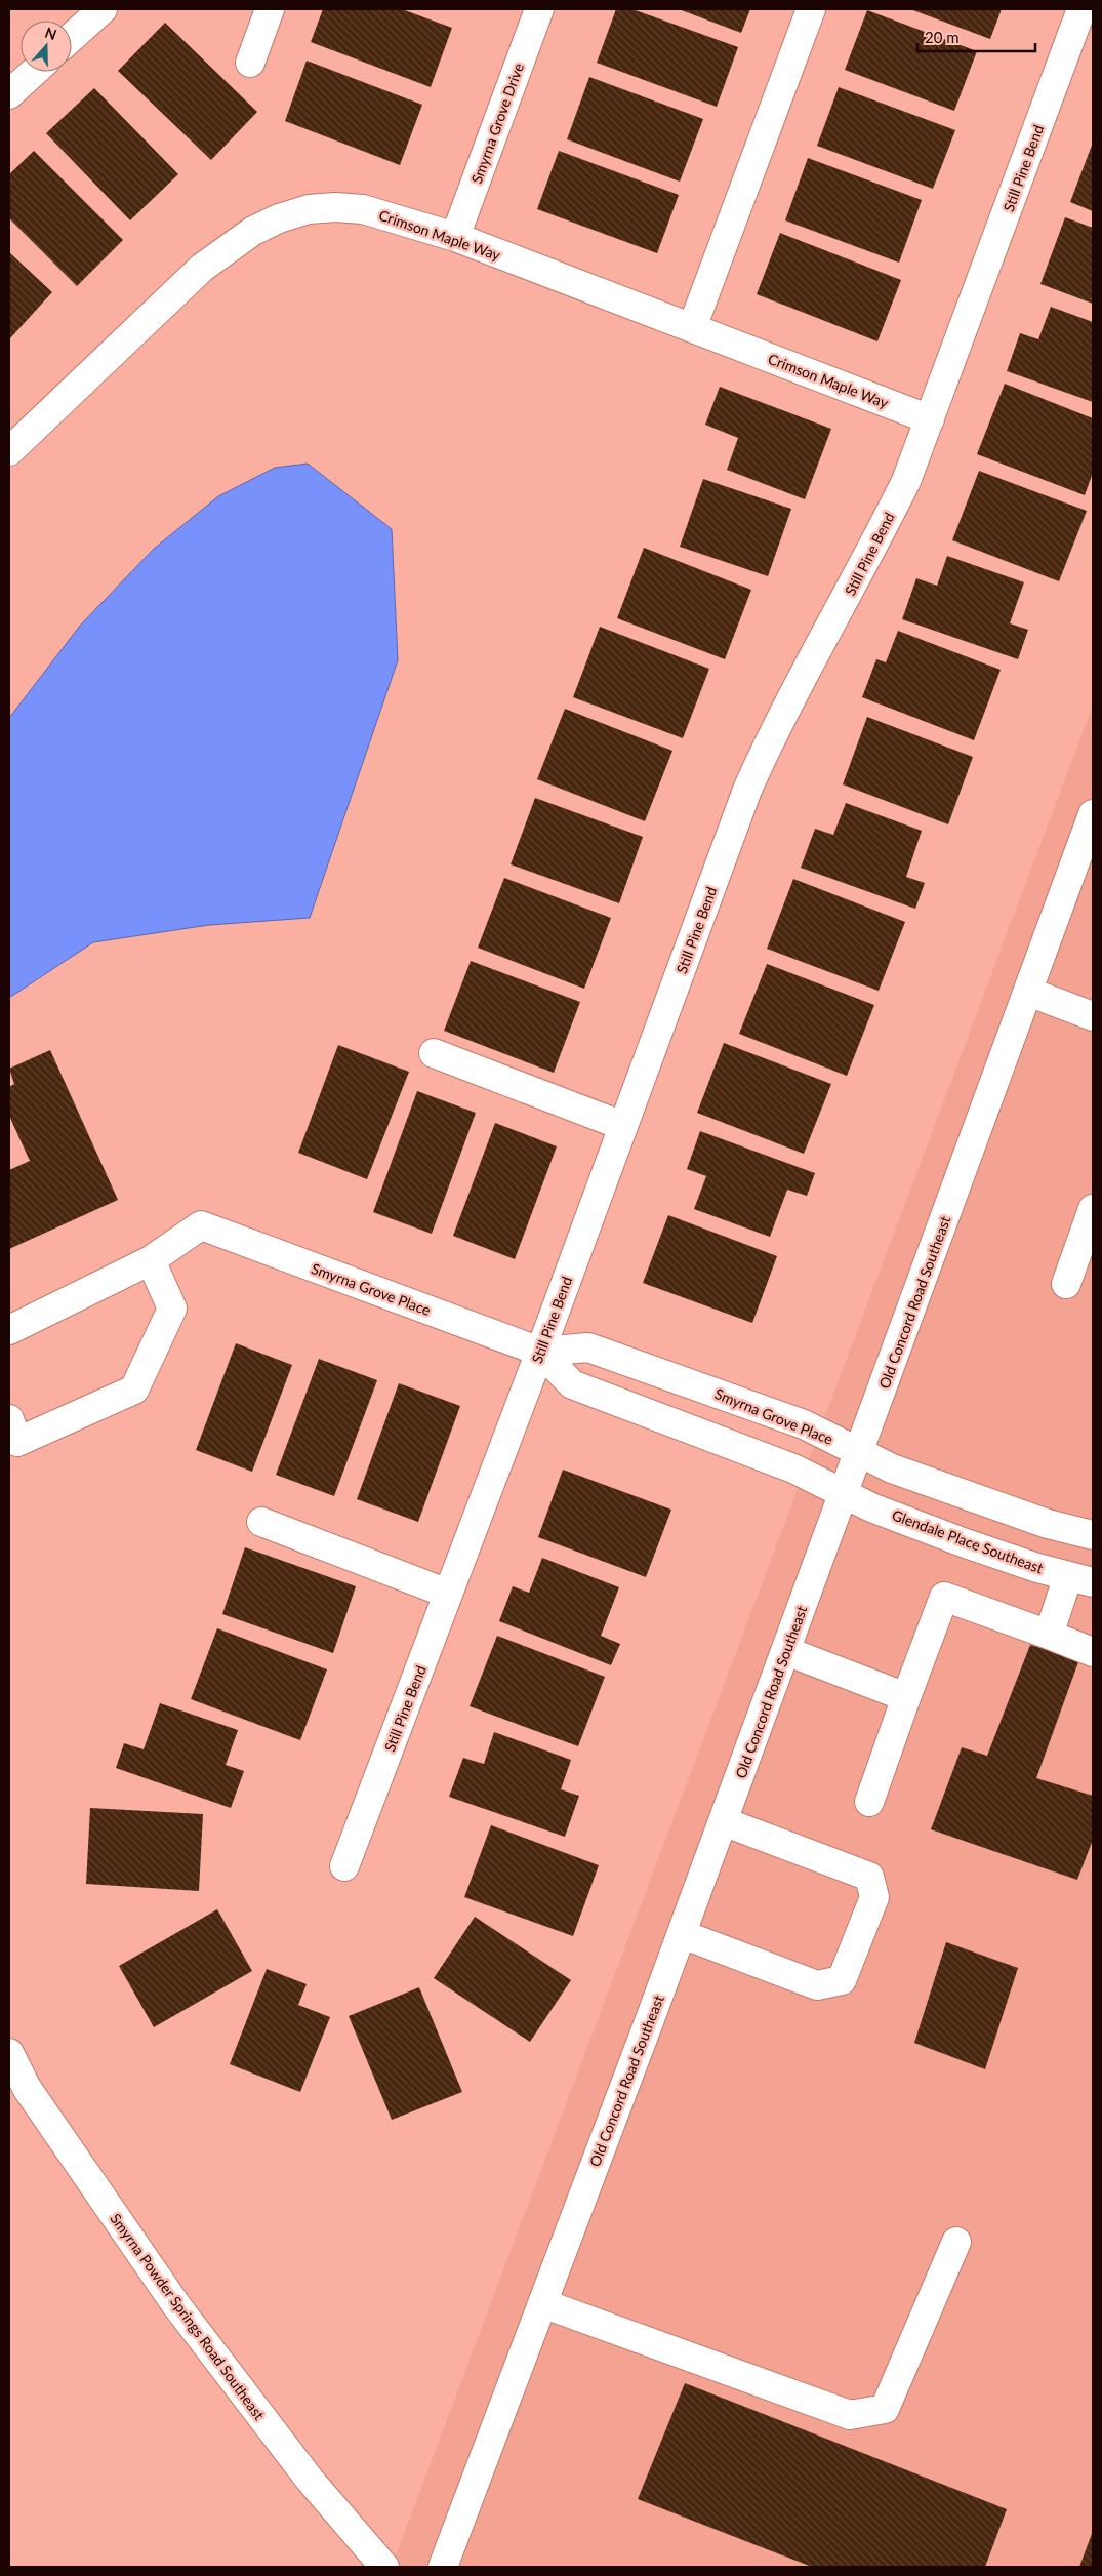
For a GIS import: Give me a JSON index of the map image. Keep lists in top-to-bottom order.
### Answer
{
  "streets": {
    "street": [
      "Smyrna Grove Drive",
      "Still Pine Bend",
      "Crimson Maple Way",
      "Smyrna Grove Place",
      "Old Concord Road Southeast",
      "Glendale Place Southeast",
      "Smyrna Powder Springs Road Southeast"
    ]
  },
  "crossings": [
    ["Smyrna Grove Drive", "Crimson Maple Way"],
    ["Still Pine Bend", "Crimson Maple Way"],
    ["Still Pine Bend", "Smyrna Grove Place"],
    ["Smyrna Grove Place", "Old Concord Road Southeast"],
    ["Smyrna Grove Place", "Glendale Place Southeast"],
    ["Old Concord Road Southeast", "Glendale Place Southeast"]
  ],
  "scale_bar": "20 m",
  "north": "top"
}
